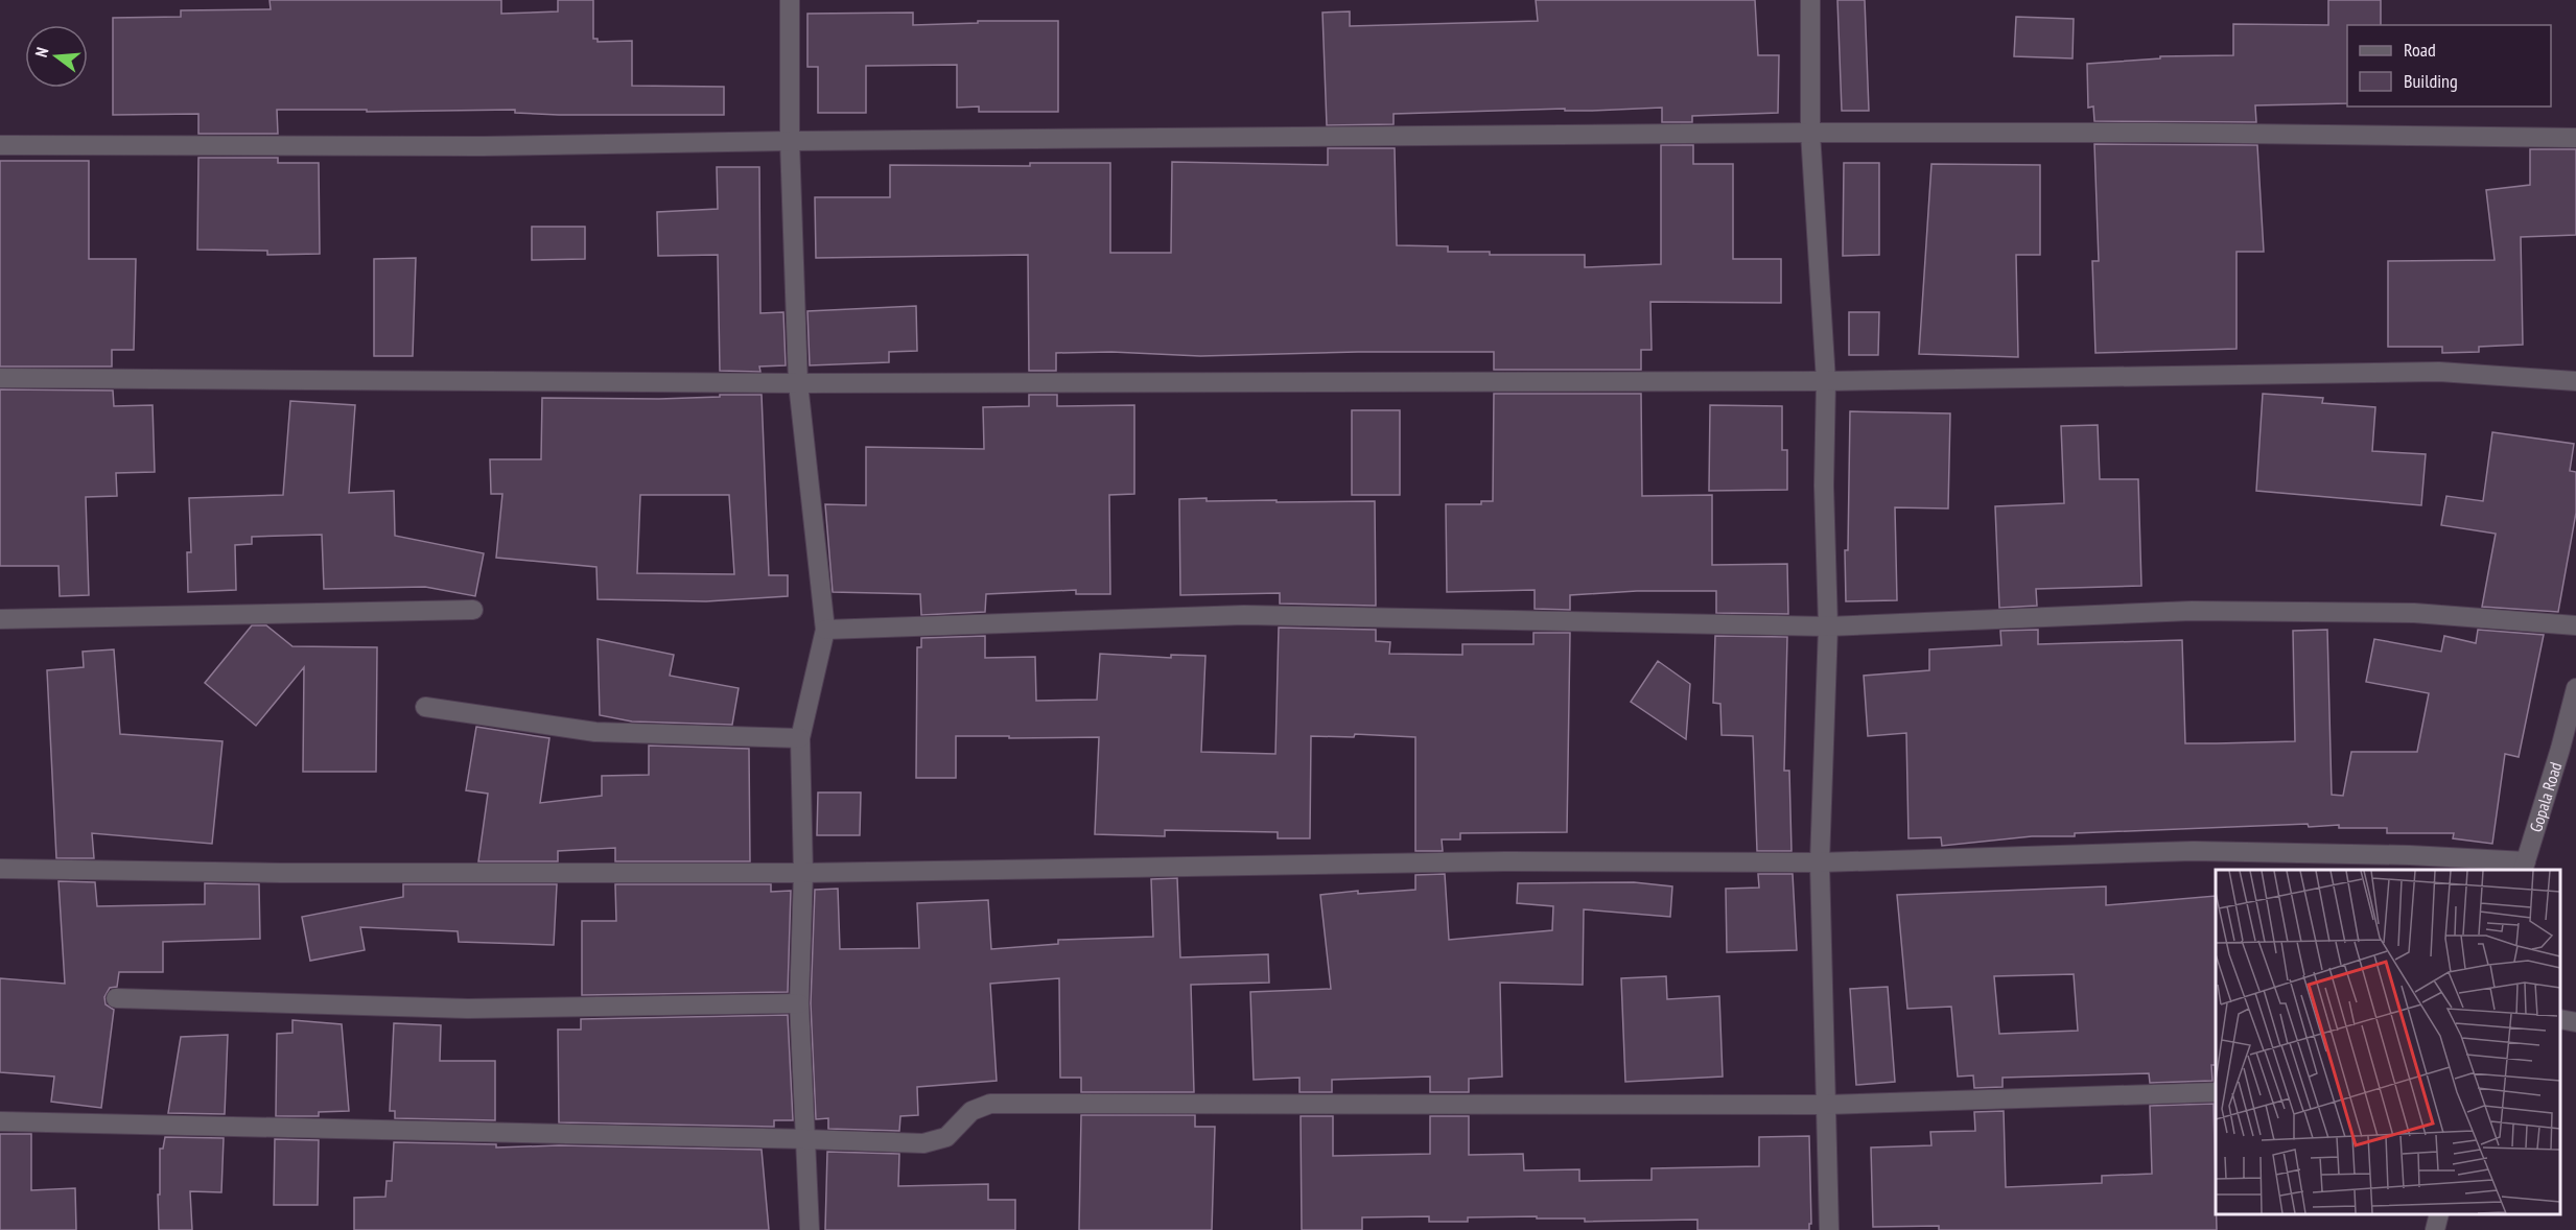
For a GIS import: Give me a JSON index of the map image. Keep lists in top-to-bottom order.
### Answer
{
  "streets": {
    "street": ["Gopala Road"]
  },
  "legend": ["Road", "Building"],
  "north": "left"
}
